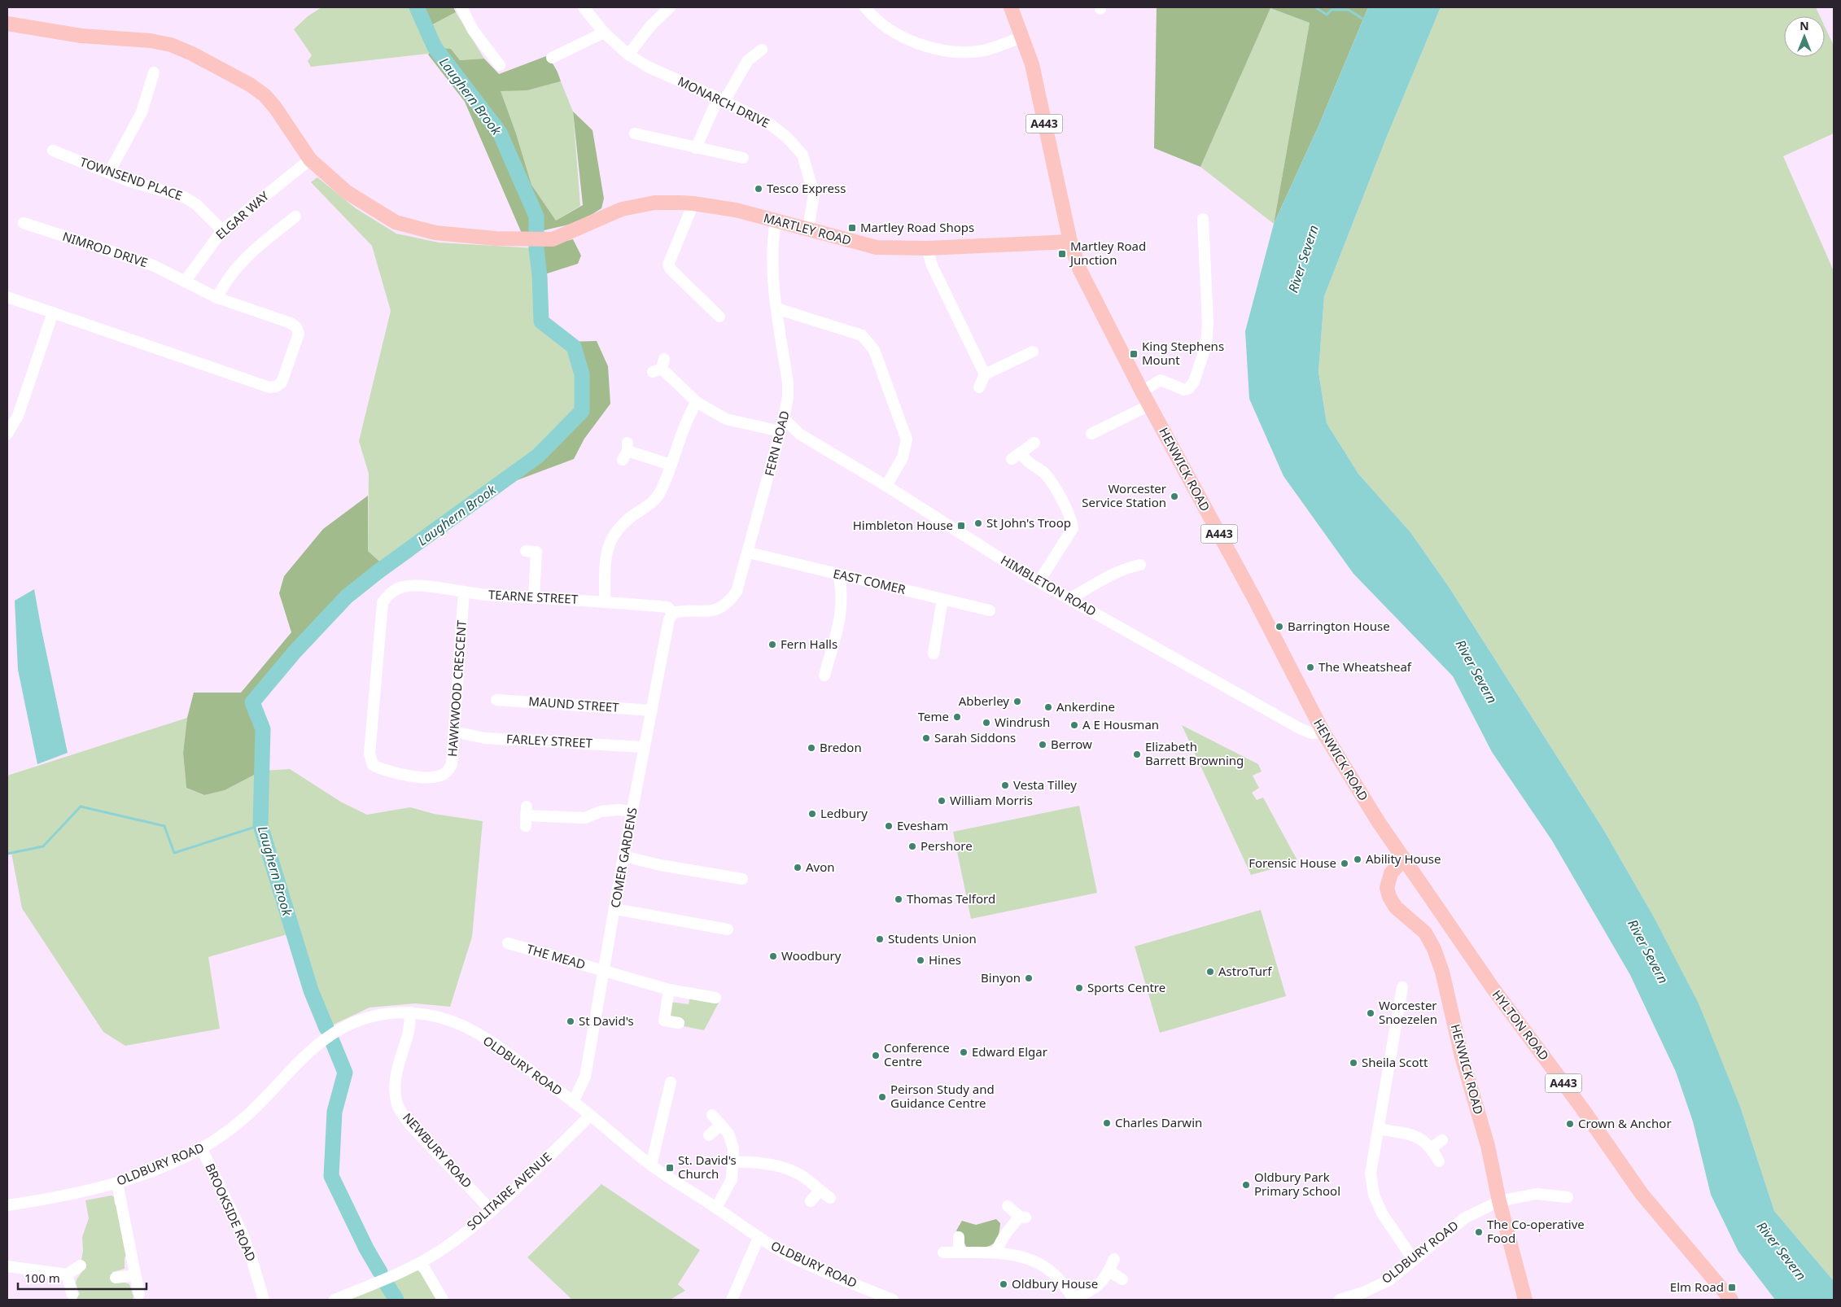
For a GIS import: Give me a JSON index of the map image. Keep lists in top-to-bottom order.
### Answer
{
  "streets": {
    "main road": [
      "A443",
      "MARTLEY ROAD",
      "HENWICK ROAD",
      "HYLTON ROAD"
    ],
    "street": [
      "MONARCH DRIVE",
      "TOWNSEND PLACE",
      "ELGAR WAY",
      "NIMROD DRIVE",
      "FERN ROAD",
      "EAST COMER",
      "HIMBLETON ROAD",
      "TEARNE STREET",
      "HAWKWOOD CRESCENT",
      "MAUND STREET",
      "FARLEY STREET",
      "COMER GARDENS",
      "THE MEAD",
      "OLDBURY ROAD",
      "NEWBURY ROAD",
      "SOLITAIRE AVENUE",
      "BROOKSIDE ROAD"
    ]
  },
  "crossings": [
    ["MONARCH DRIVE", "MARTLEY ROAD"],
    ["A443", "MARTLEY ROAD"],
    ["A443", "HENWICK ROAD"],
    ["TOWNSEND PLACE", "ELGAR WAY"],
    ["ELGAR WAY", "MARTLEY ROAD"],
    ["ELGAR WAY", "NIMROD DRIVE"],
    ["MARTLEY ROAD", "FERN ROAD"],
    ["MARTLEY ROAD", "HENWICK ROAD"],
    ["FERN ROAD", "EAST COMER"],
    ["FERN ROAD", "HIMBLETON ROAD"],
    ["FERN ROAD", "TEARNE STREET"],
    ["FERN ROAD", "COMER GARDENS"],
    ["HENWICK ROAD", "HIMBLETON ROAD"],
    ["HENWICK ROAD", "HYLTON ROAD"],
    ["HENWICK ROAD", "OLDBURY ROAD"],
    ["TEARNE STREET", "HAWKWOOD CRESCENT"],
    ["TEARNE STREET", "COMER GARDENS"],
    ["HAWKWOOD CRESCENT", "FARLEY STREET"],
    ["MAUND STREET", "COMER GARDENS"],
    ["FARLEY STREET", "COMER GARDENS"],
    ["COMER GARDENS", "THE MEAD"],
    ["COMER GARDENS", "OLDBURY ROAD"],
    ["OLDBURY ROAD", "NEWBURY ROAD"],
    ["OLDBURY ROAD", "SOLITAIRE AVENUE"],
    ["OLDBURY ROAD", "BROOKSIDE ROAD"],
    ["NEWBURY ROAD", "SOLITAIRE AVENUE"]
  ],
  "water": ["Laughern Brook", "River Severn"],
  "places": {
    "other": [
      "Tesco Express",
      "Worcester Service Station",
      "St John's Troop",
      "Barrington House",
      "Fern Halls",
      "The Wheatsheaf",
      "Abberley",
      "Ankerdine",
      "Teme",
      "Windrush",
      "A E Housman",
      "Sarah Siddons",
      "Berrow",
      "Bredon",
      "Elizabeth Barrett Browning",
      "Vesta Tilley",
      "William Morris",
      "Ledbury",
      "Evesham",
      "Pershore",
      "Ability House",
      "Forensic House",
      "Avon",
      "Thomas Telford",
      "Students Union",
      "Woodbury",
      "Hines",
      "AstroTurf",
      "Binyon",
      "Sports Centre",
      "Worcester Snoezelen",
      "St David's",
      "Edward Elgar",
      "Conference Centre",
      "Sheila Scott",
      "Peirson Study and Guidance Centre",
      "Charles Darwin",
      "Crown & Anchor",
      "Oldbury Park Primary School",
      "The Co-operative Food",
      "Oldbury House"
    ],
    "transit": [
      "Martley Road Shops",
      "Martley Road Junction",
      "King Stephens Mount",
      "Himbleton House",
      "St. David's Church",
      "Elm Road"
    ]
  },
  "scale_bar": "100 m",
  "north": "top"
}
